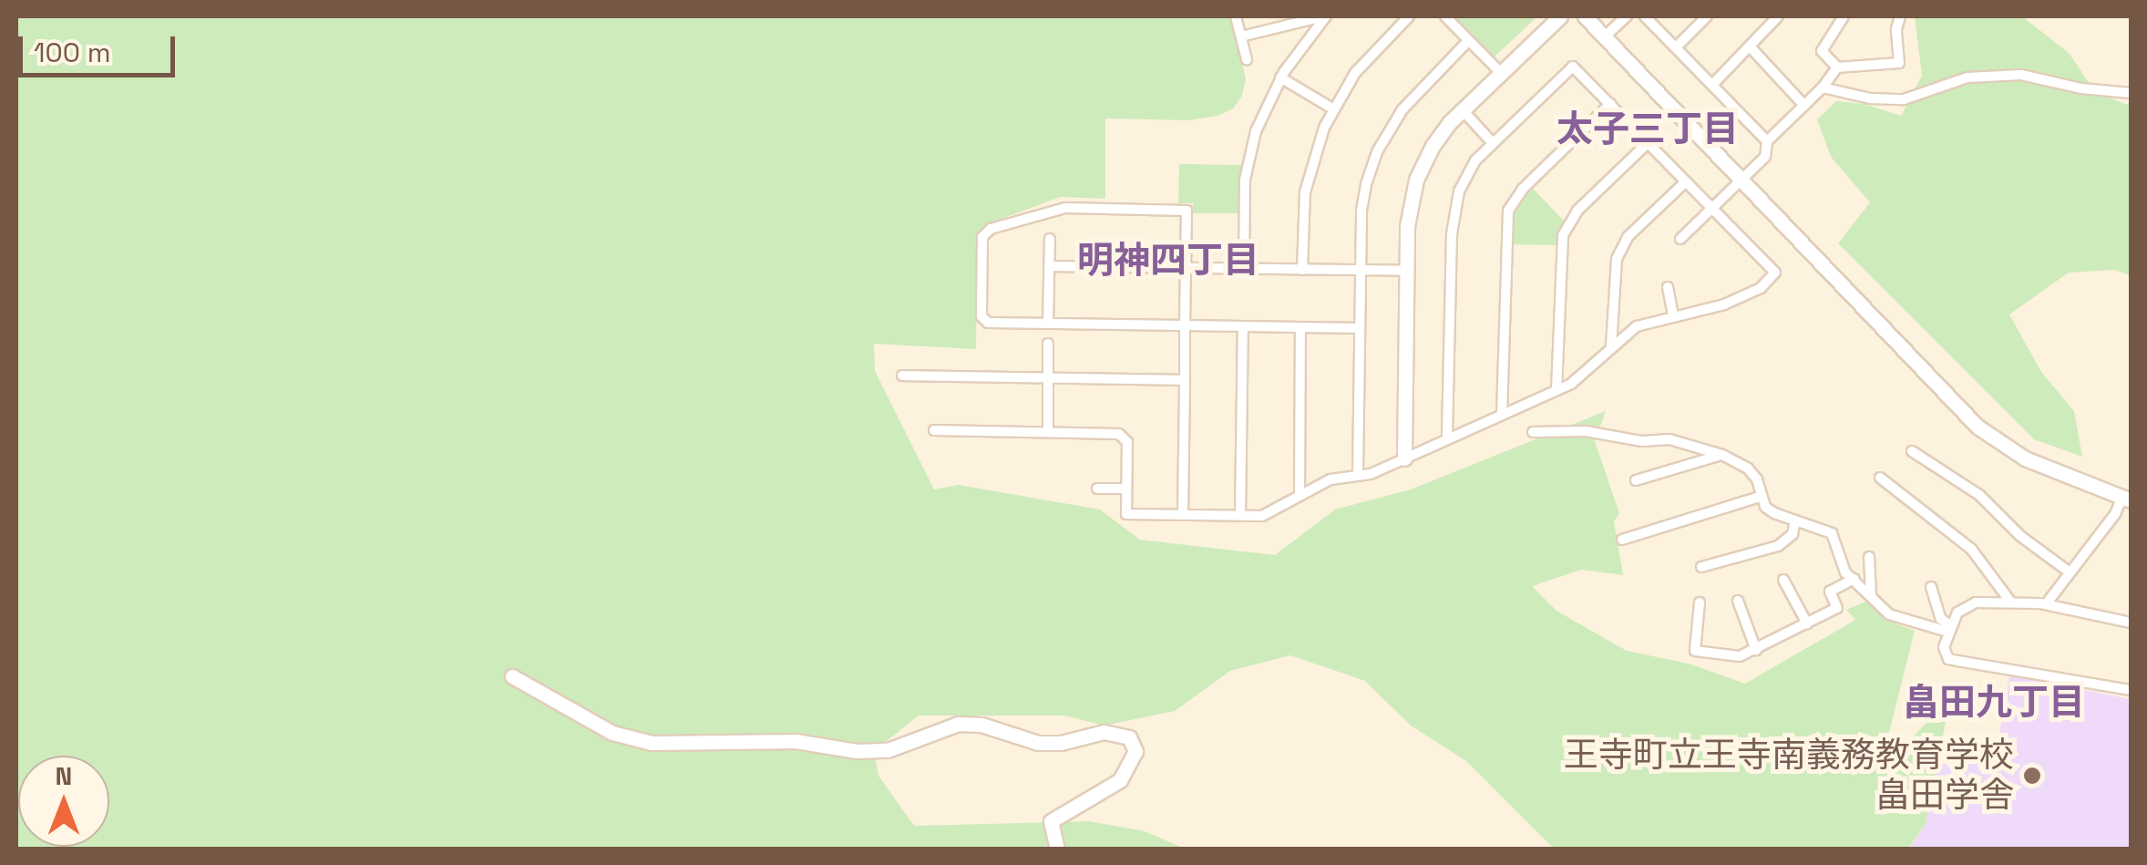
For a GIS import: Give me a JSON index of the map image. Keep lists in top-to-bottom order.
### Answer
{
  "districts": ["太子三丁目", "明神四丁目", "畠田九丁目"],
  "places": ["王寺町立王寺南義務教育学校 畠田学舎"],
  "scale_bar": "100 m",
  "north": "top"
}
